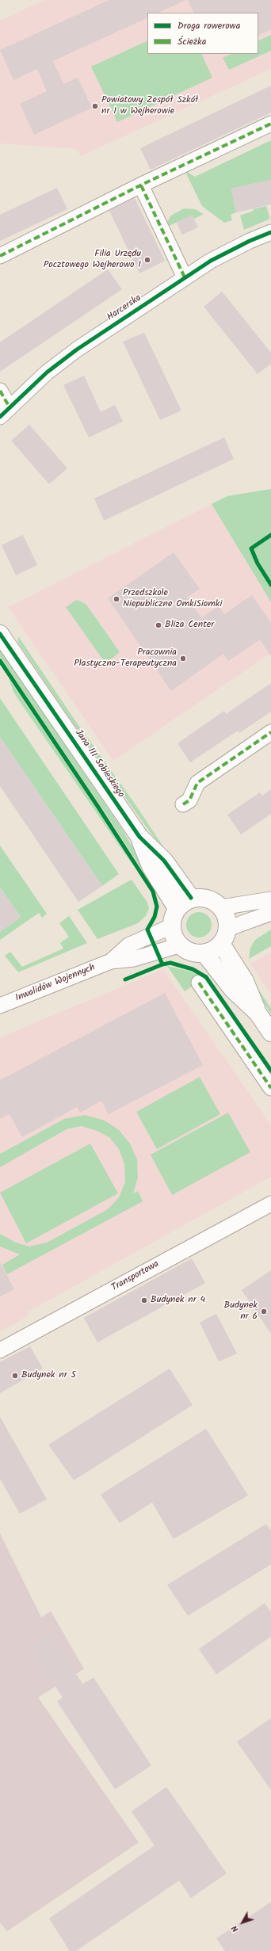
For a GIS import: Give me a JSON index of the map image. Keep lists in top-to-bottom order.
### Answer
{
  "streets": {
    "street": [
      "Harcerska",
      "Jana III Sobieskiego",
      "Inwalidów Wojennych",
      "Transportowa"
    ]
  },
  "crossings": [
    ["Jana III Sobieskiego", "Inwalidów Wojennych"]
  ],
  "places": [
    "Powiatowy Zespół Szkół nr 1 w Wejherowie",
    "Filia Urzędu Pocztowego Wejherowo 1",
    "Przedszkole Niepubliczne OmkiSiomki",
    "Bliza Center",
    "Pracownia Plastyczno-Terapeutyczna",
    "Budynek nr 4",
    "Budynek nr 6",
    "Budynek nr 5"
  ],
  "legend": ["Droga rowerowa", "Ścieżka"],
  "north": "bottom left"
}
